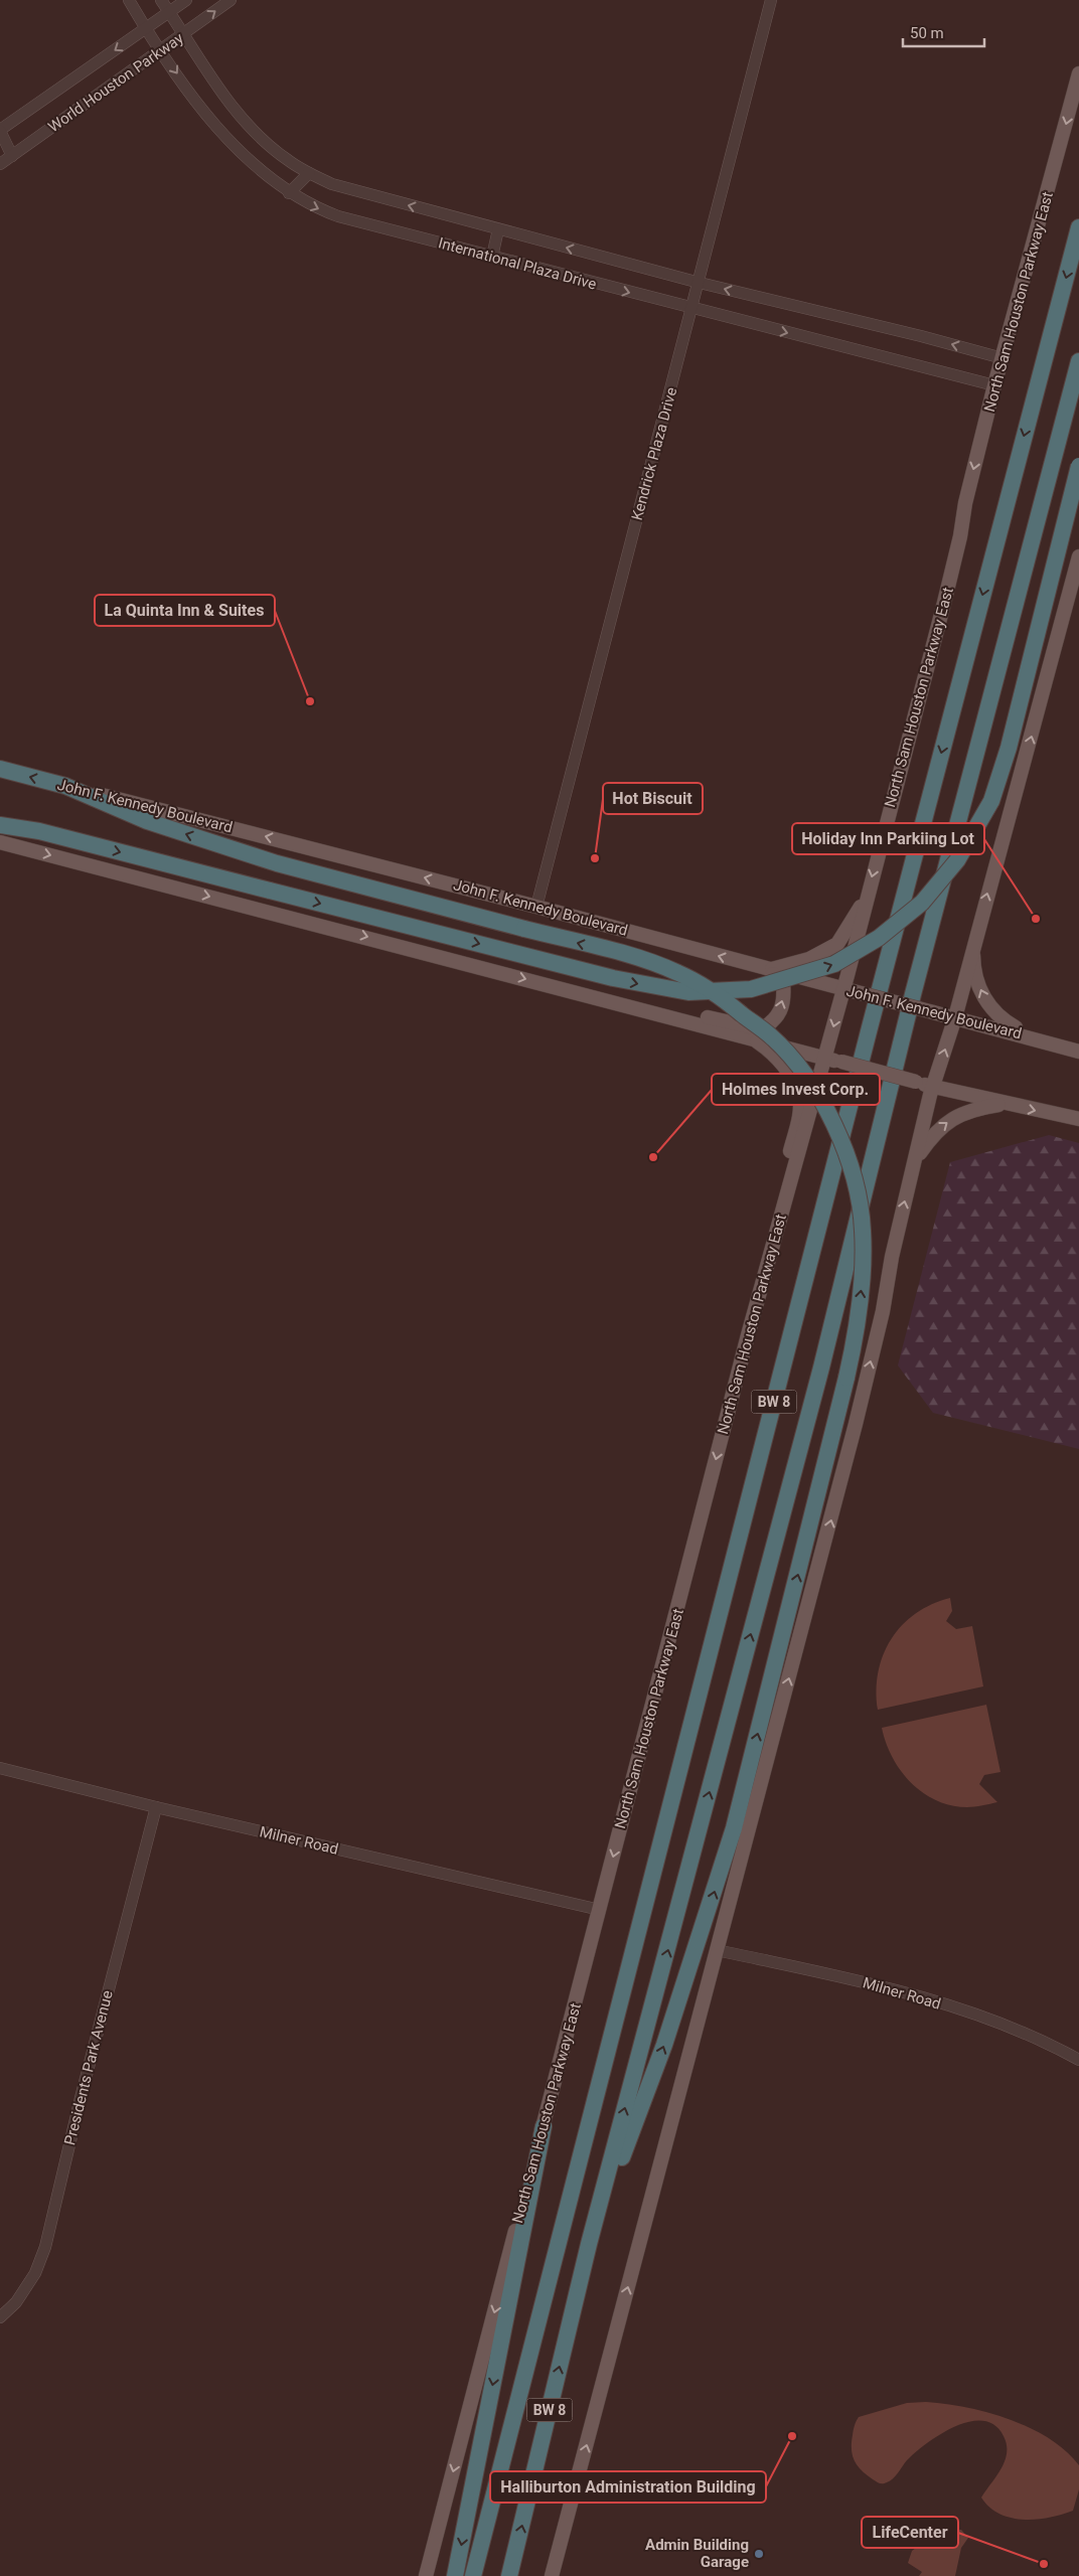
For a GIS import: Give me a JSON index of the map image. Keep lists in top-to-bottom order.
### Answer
{
  "streets": {
    "highway": ["John F. Kennedy Boulevard", "BW 8"],
    "main road": ["North Sam Houston Parkway East"],
    "street": [
      "World Houston Parkway",
      "International Plaza Drive",
      "Kendrick Plaza Drive",
      "Milner Road",
      "Presidents Park Avenue"
    ]
  },
  "crossings": [
    ["World Houston Parkway", "International Plaza Drive"],
    ["International Plaza Drive", "North Sam Houston Parkway East"],
    ["International Plaza Drive", "Kendrick Plaza Drive"],
    ["North Sam Houston Parkway East", "John F. Kennedy Boulevard"],
    ["North Sam Houston Parkway East", "Milner Road"],
    ["Kendrick Plaza Drive", "John F. Kennedy Boulevard"],
    ["Milner Road", "Presidents Park Avenue"]
  ],
  "places": [
    "La Quinta Inn & Suites",
    "Hot Biscuit",
    "Holiday Inn Parkiing Lot",
    "Holmes Invest Corp.",
    "Halliburton Administration Building",
    "Admin Building Garage",
    "LifeCenter"
  ],
  "scale_bar": "50 m"
}
